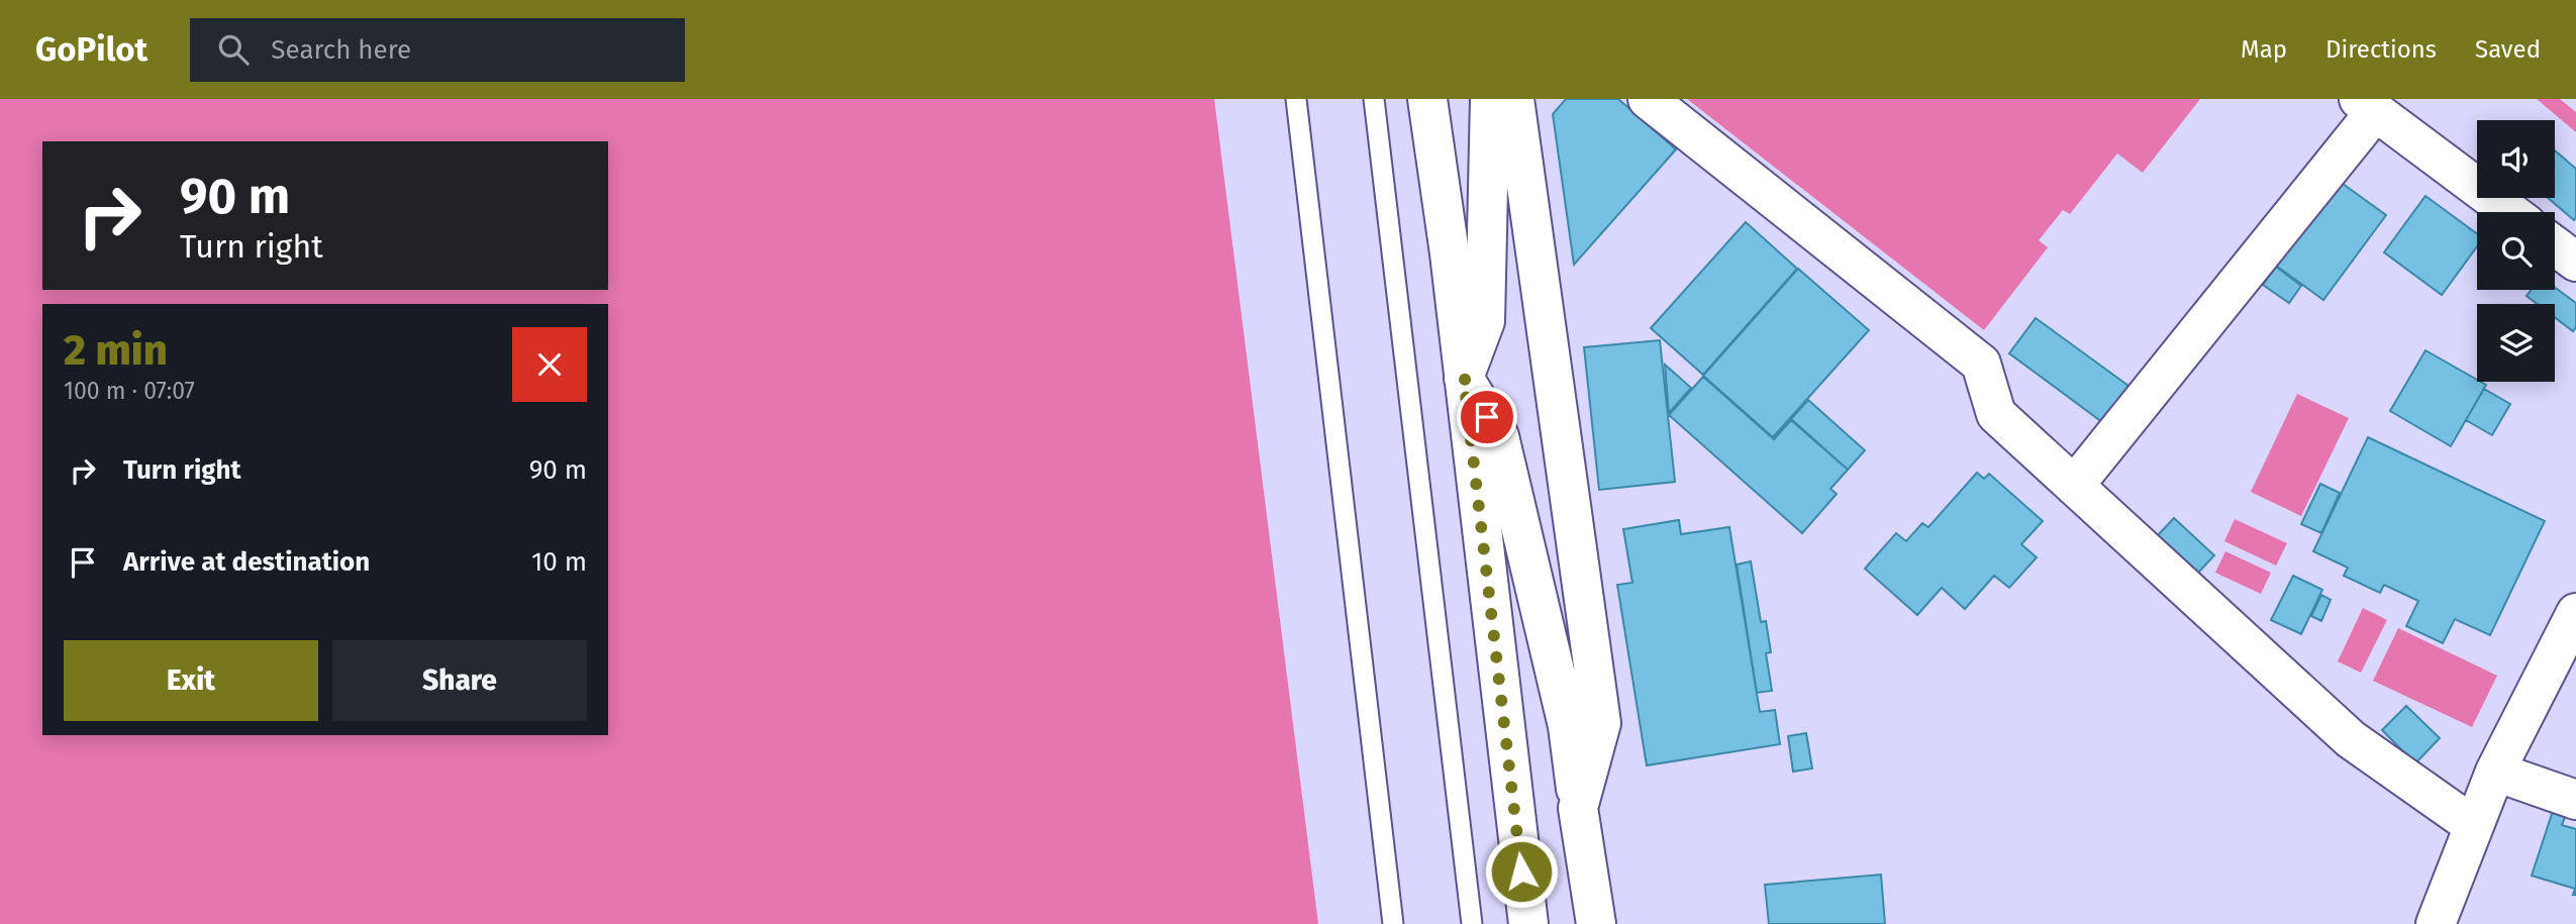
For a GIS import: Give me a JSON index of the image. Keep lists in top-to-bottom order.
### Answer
{
  "page": {
    "header": "GoPilot",
    "search": "Search here",
    "nav": ["Map", "Directions", "Saved"],
    "turn": ["90 m", "Turn right"],
    "heading": ["2 min", "100 m · 07:07"],
    "list": [
      {
        "name": "Turn right",
        "value": "90 m"
      },
      {
        "name": "Arrive at destination",
        "value": "10 m"
      }
    ],
    "buttons": ["Exit", "Share"]
  }
}
